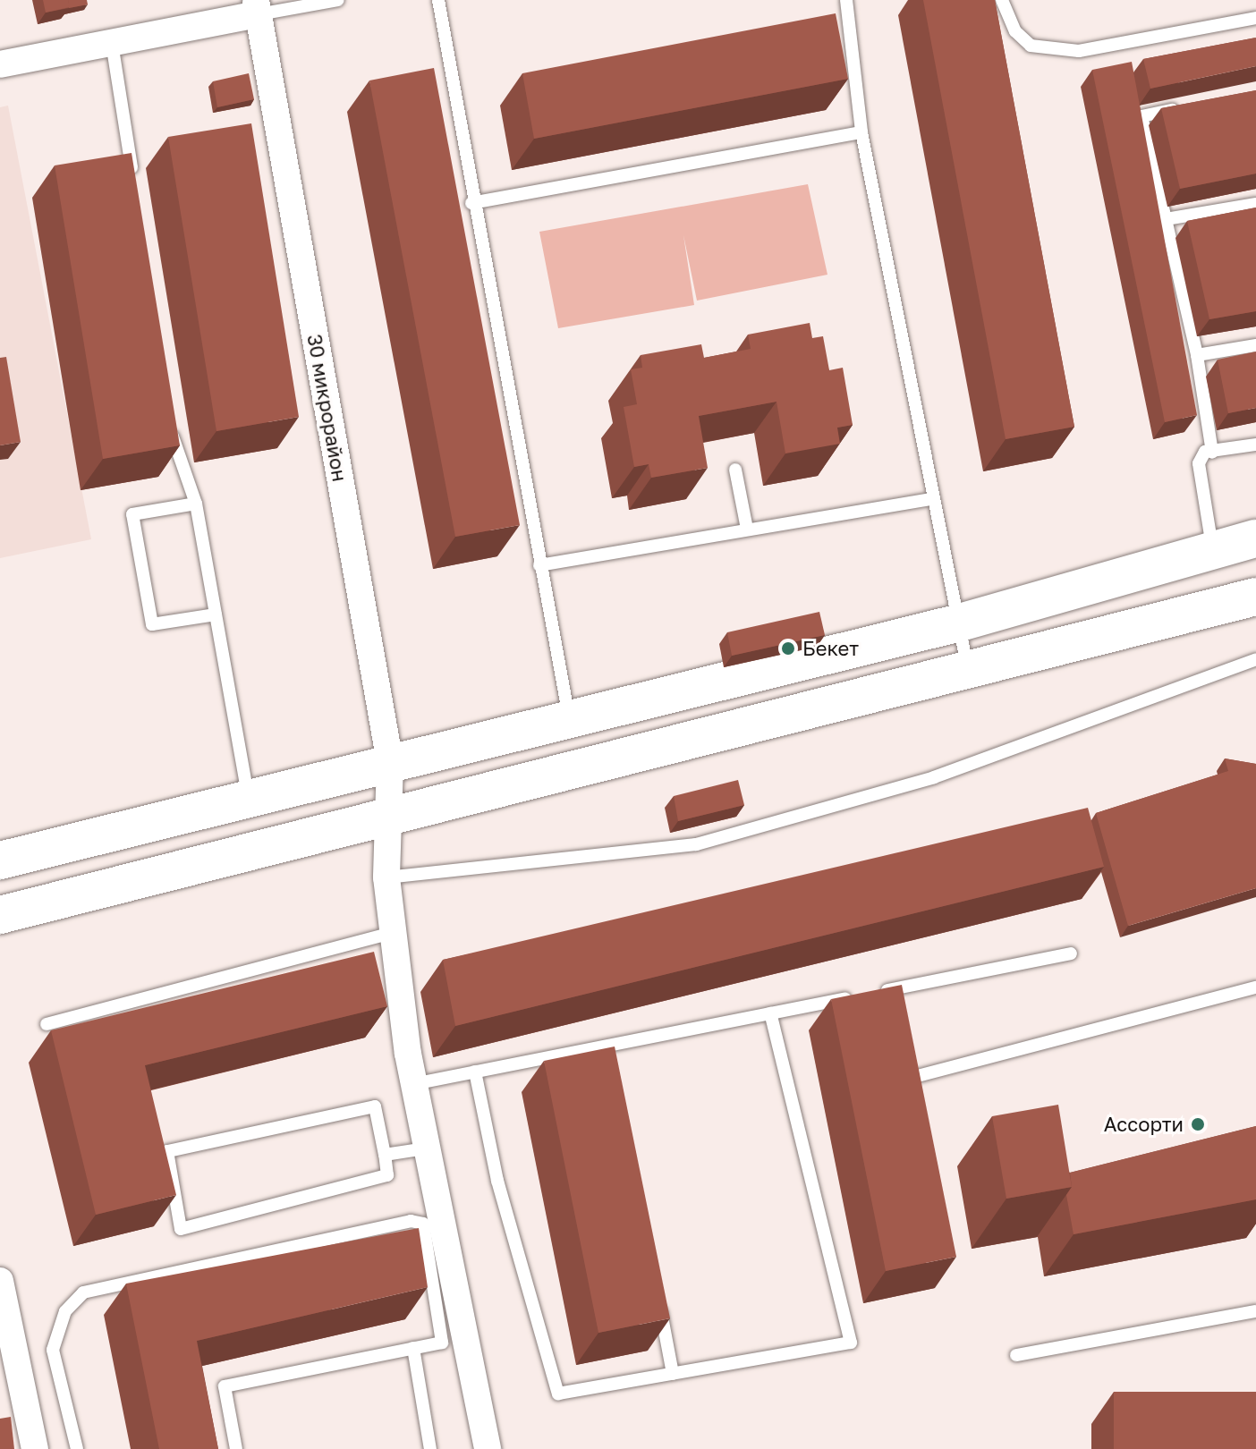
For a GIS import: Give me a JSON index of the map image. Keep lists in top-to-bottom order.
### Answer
{
  "streets": {
    "street": ["30 микрорайон"]
  },
  "places": ["Бекет", "Ассорти"]
}
